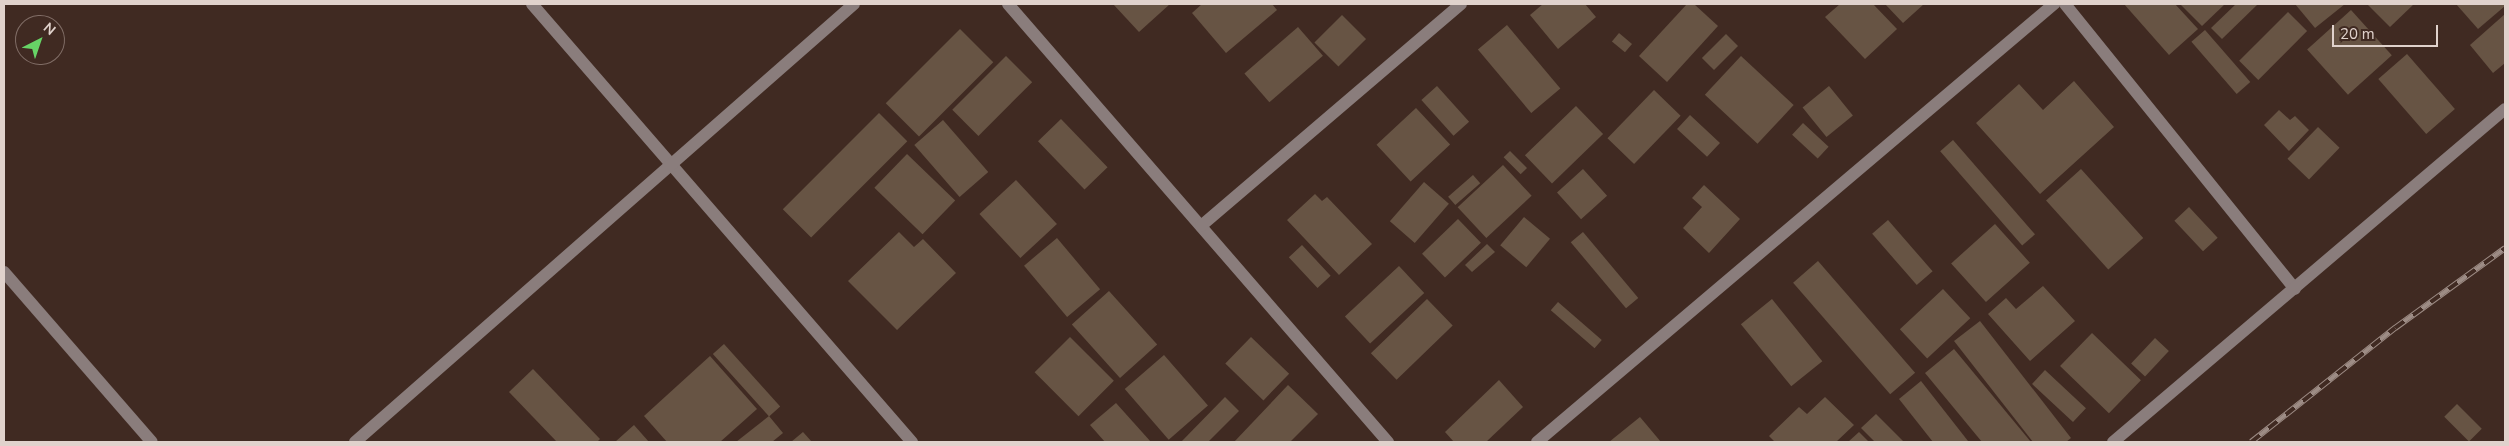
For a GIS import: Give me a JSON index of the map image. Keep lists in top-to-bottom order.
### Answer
{
  "scale_bar": "20 m",
  "north": "top right"
}
